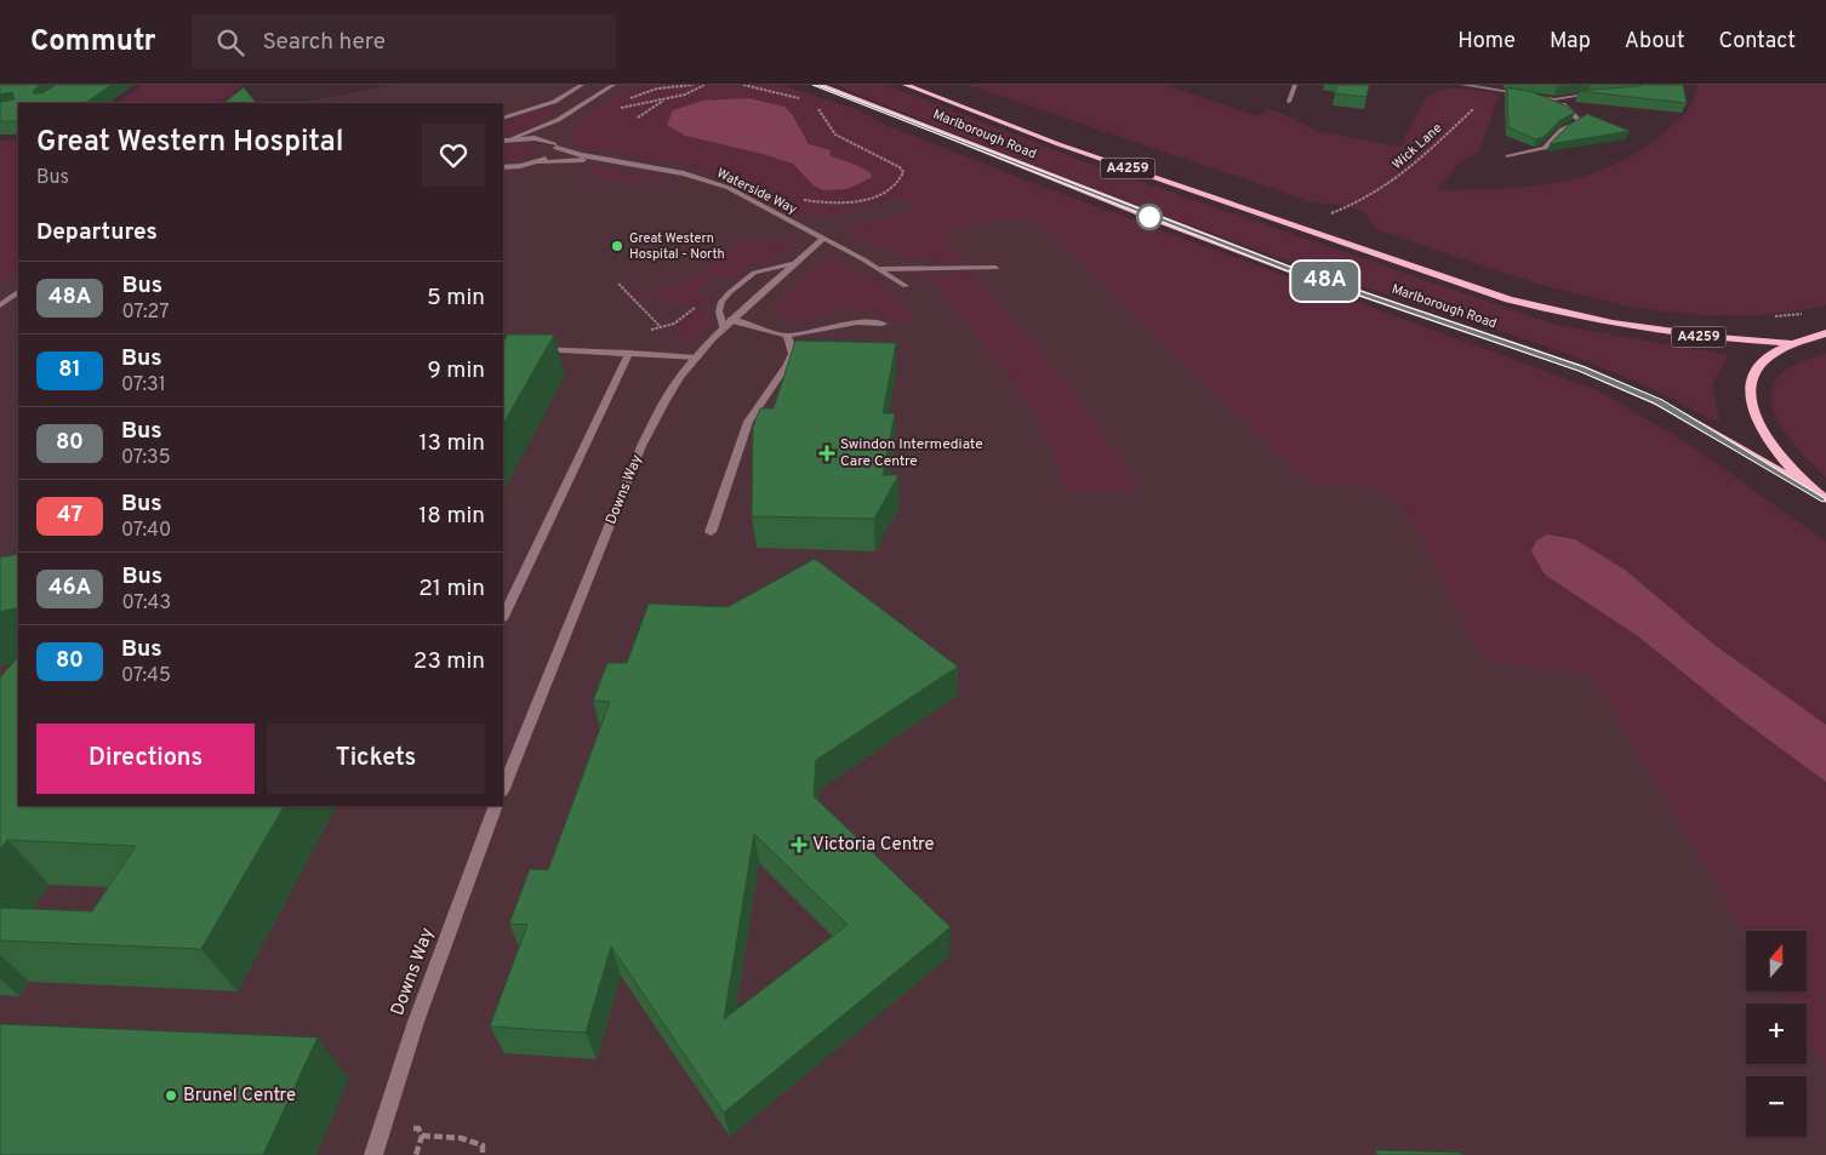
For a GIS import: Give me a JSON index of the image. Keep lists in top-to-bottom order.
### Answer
{
  "streets": {
    "main road": ["Marlborough Road", "A4259"],
    "street": ["Waterside Way", "Downs Way"],
    "path": ["Wick Lane"]
  },
  "crossings": [
    ["Waterside Way", "Downs Way"]
  ],
  "places": {
    "other": ["Great Western Hospital - North", "Brunel Centre"],
    "health": ["Swindon Intermediate Care Centre", "Victoria Centre"]
  },
  "lines": ["bus line 48A"],
  "north": "top",
  "page": {
    "header": "Commutr",
    "search": "Search here",
    "nav": [
      "Home",
      "Map",
      "About",
      "Contact"
    ],
    "on_map": "48A",
    "heading": [
      ["Great Western Hospital", "Bus"],
      "Departures"
    ],
    "list": [
      {
        "mark": "48A",
        "name": "Bus",
        "note": "07:27",
        "value": "5 min"
      },
      {
        "mark": "81",
        "name": "Bus",
        "note": "07:31",
        "value": "9 min"
      },
      {
        "mark": "80",
        "name": "Bus",
        "note": "07:35",
        "value": "13 min"
      },
      {
        "mark": "47",
        "name": "Bus",
        "note": "07:40",
        "value": "18 min"
      },
      {
        "mark": "46A",
        "name": "Bus",
        "note": "07:43",
        "value": "21 min"
      },
      {
        "mark": "80",
        "name": "Bus",
        "note": "07:45",
        "value": "23 min"
      }
    ],
    "buttons": ["Directions", "Tickets"],
    "map_buttons": ["+", "−"]
  }
}
